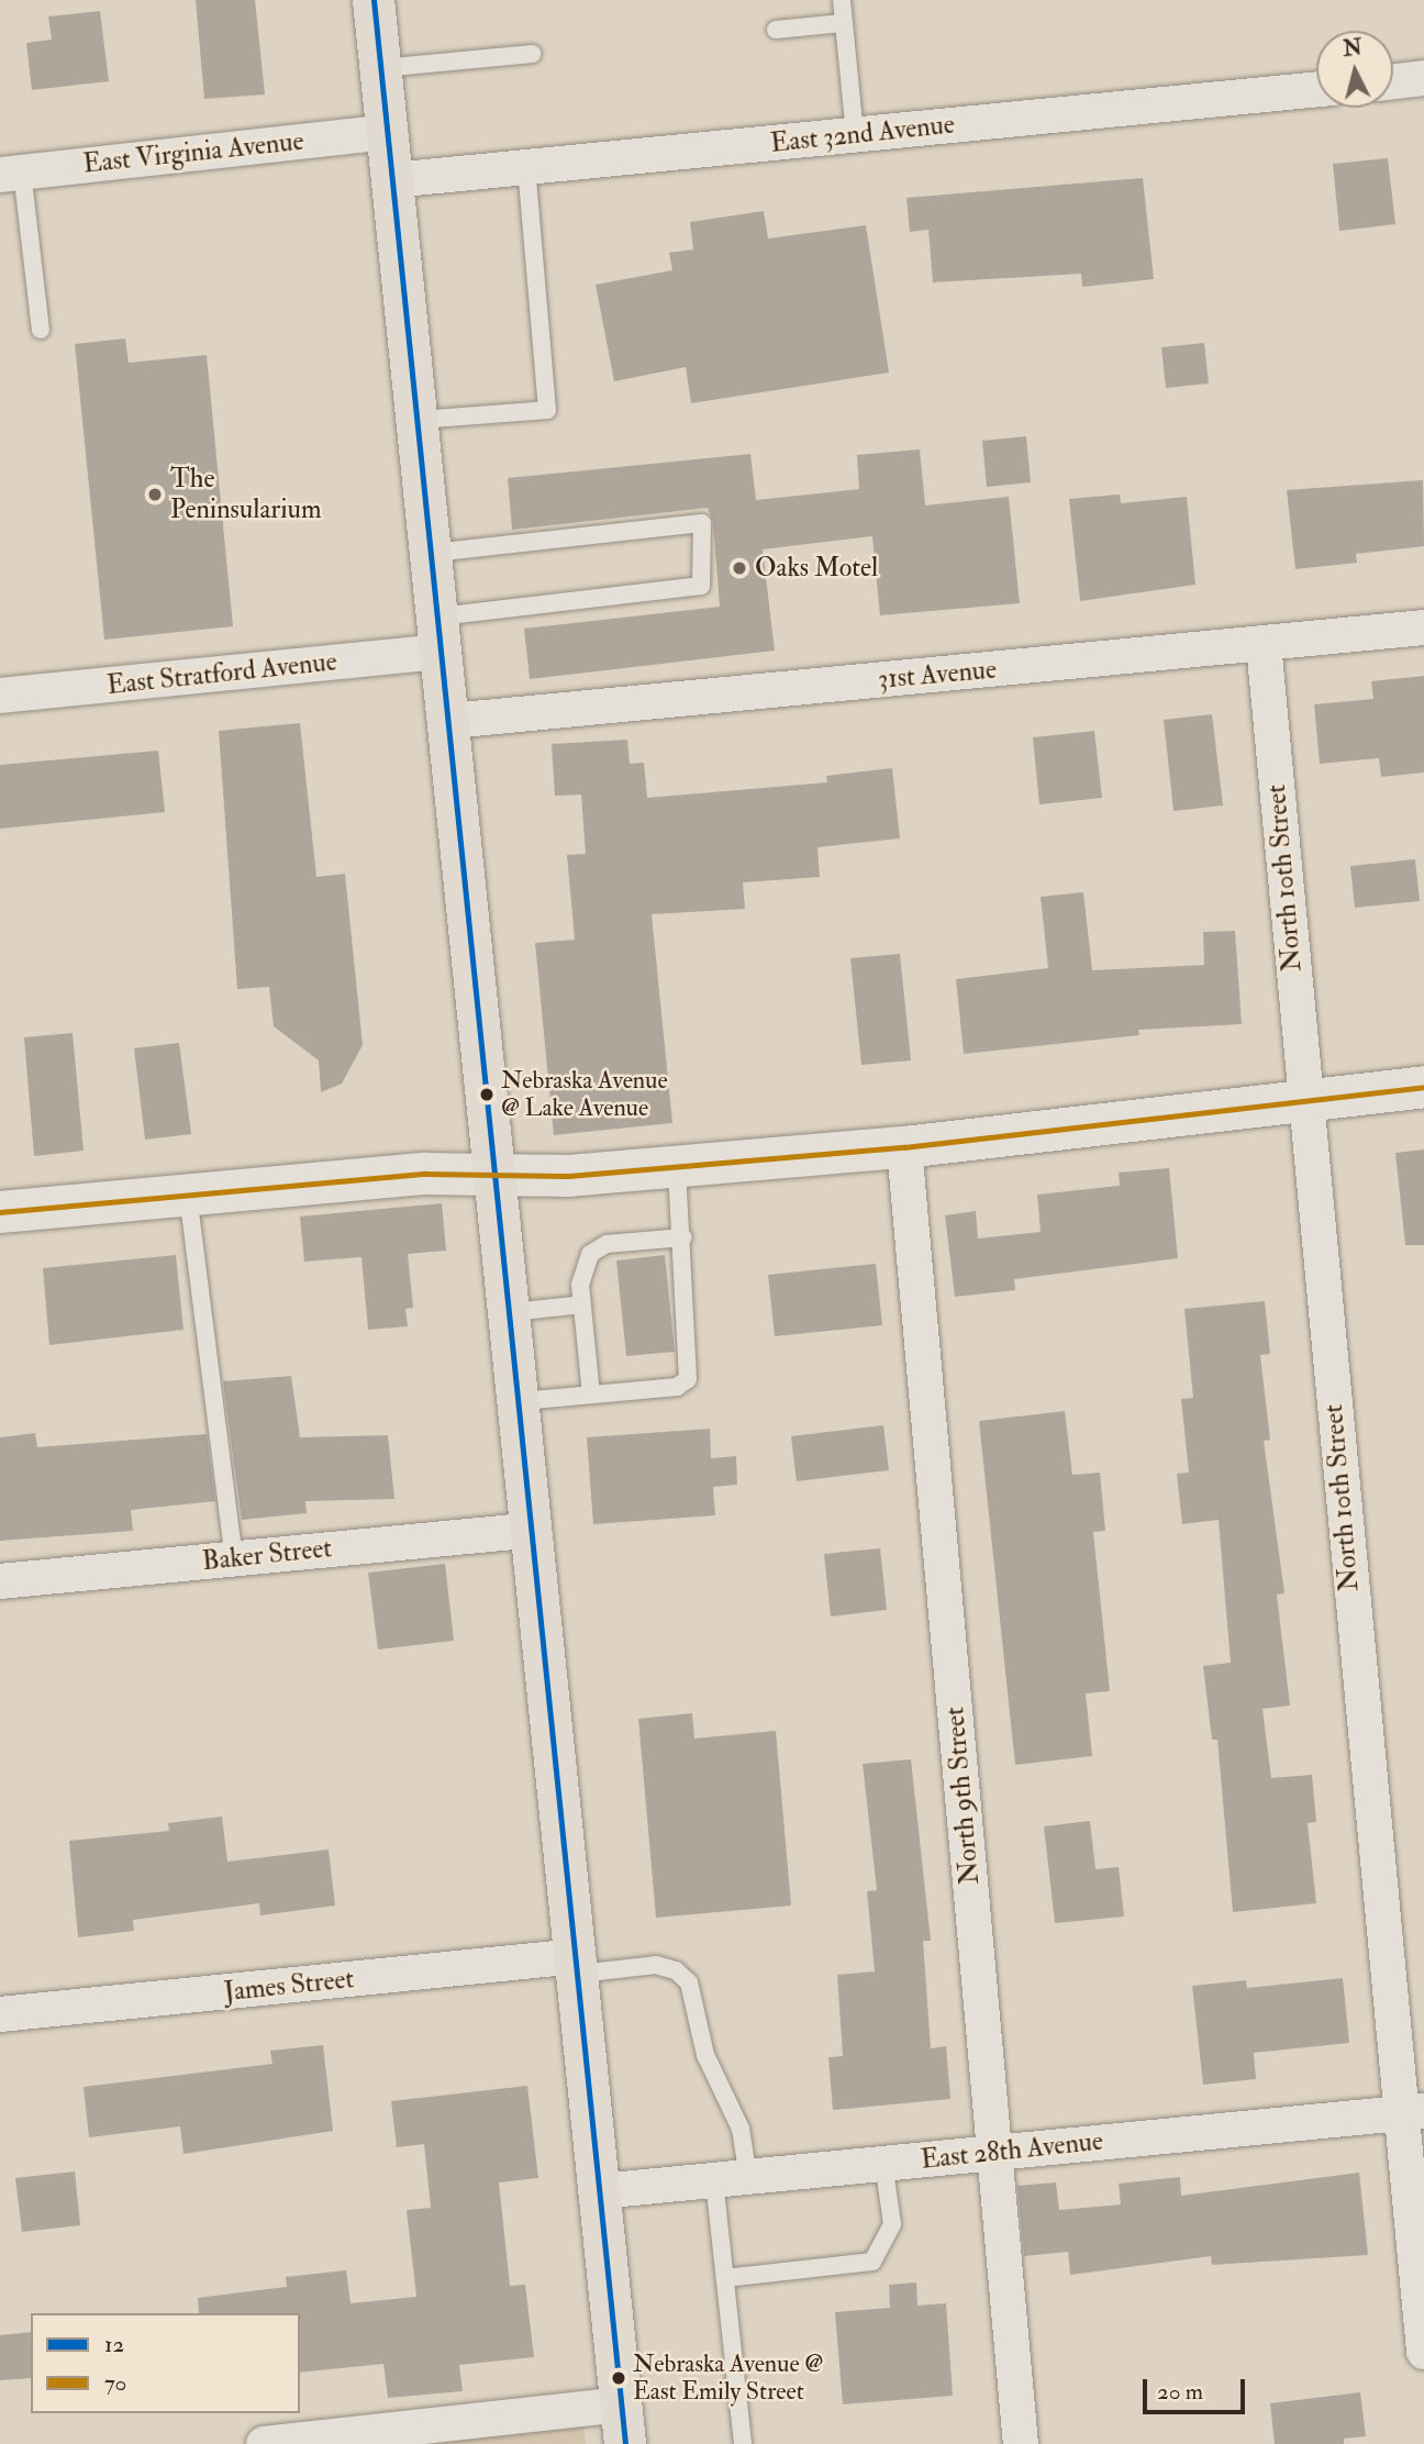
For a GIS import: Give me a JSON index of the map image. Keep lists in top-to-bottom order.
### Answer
{
  "streets": {
    "street": [
      "East 32nd Avenue",
      "East Virginia Avenue",
      "East Stratford Avenue",
      "31st Avenue",
      "North 10th Street",
      "Baker Street",
      "North 9th Street",
      "James Street",
      "East 28th Avenue"
    ]
  },
  "crossings": [
    ["31st Avenue", "North 10th Street"],
    ["North 10th Street", "East 28th Avenue"],
    ["North 9th Street", "East 28th Avenue"]
  ],
  "places": [
    "The Peninsularium",
    "Oaks Motel",
    "Nebraska Avenue @ Lake Avenue",
    "Nebraska Avenue @ East Emily Street"
  ],
  "lines": ["transit line 12", "transit line 70"],
  "legend": ["12", "70"],
  "scale_bar": "20 m",
  "north": "top"
}
